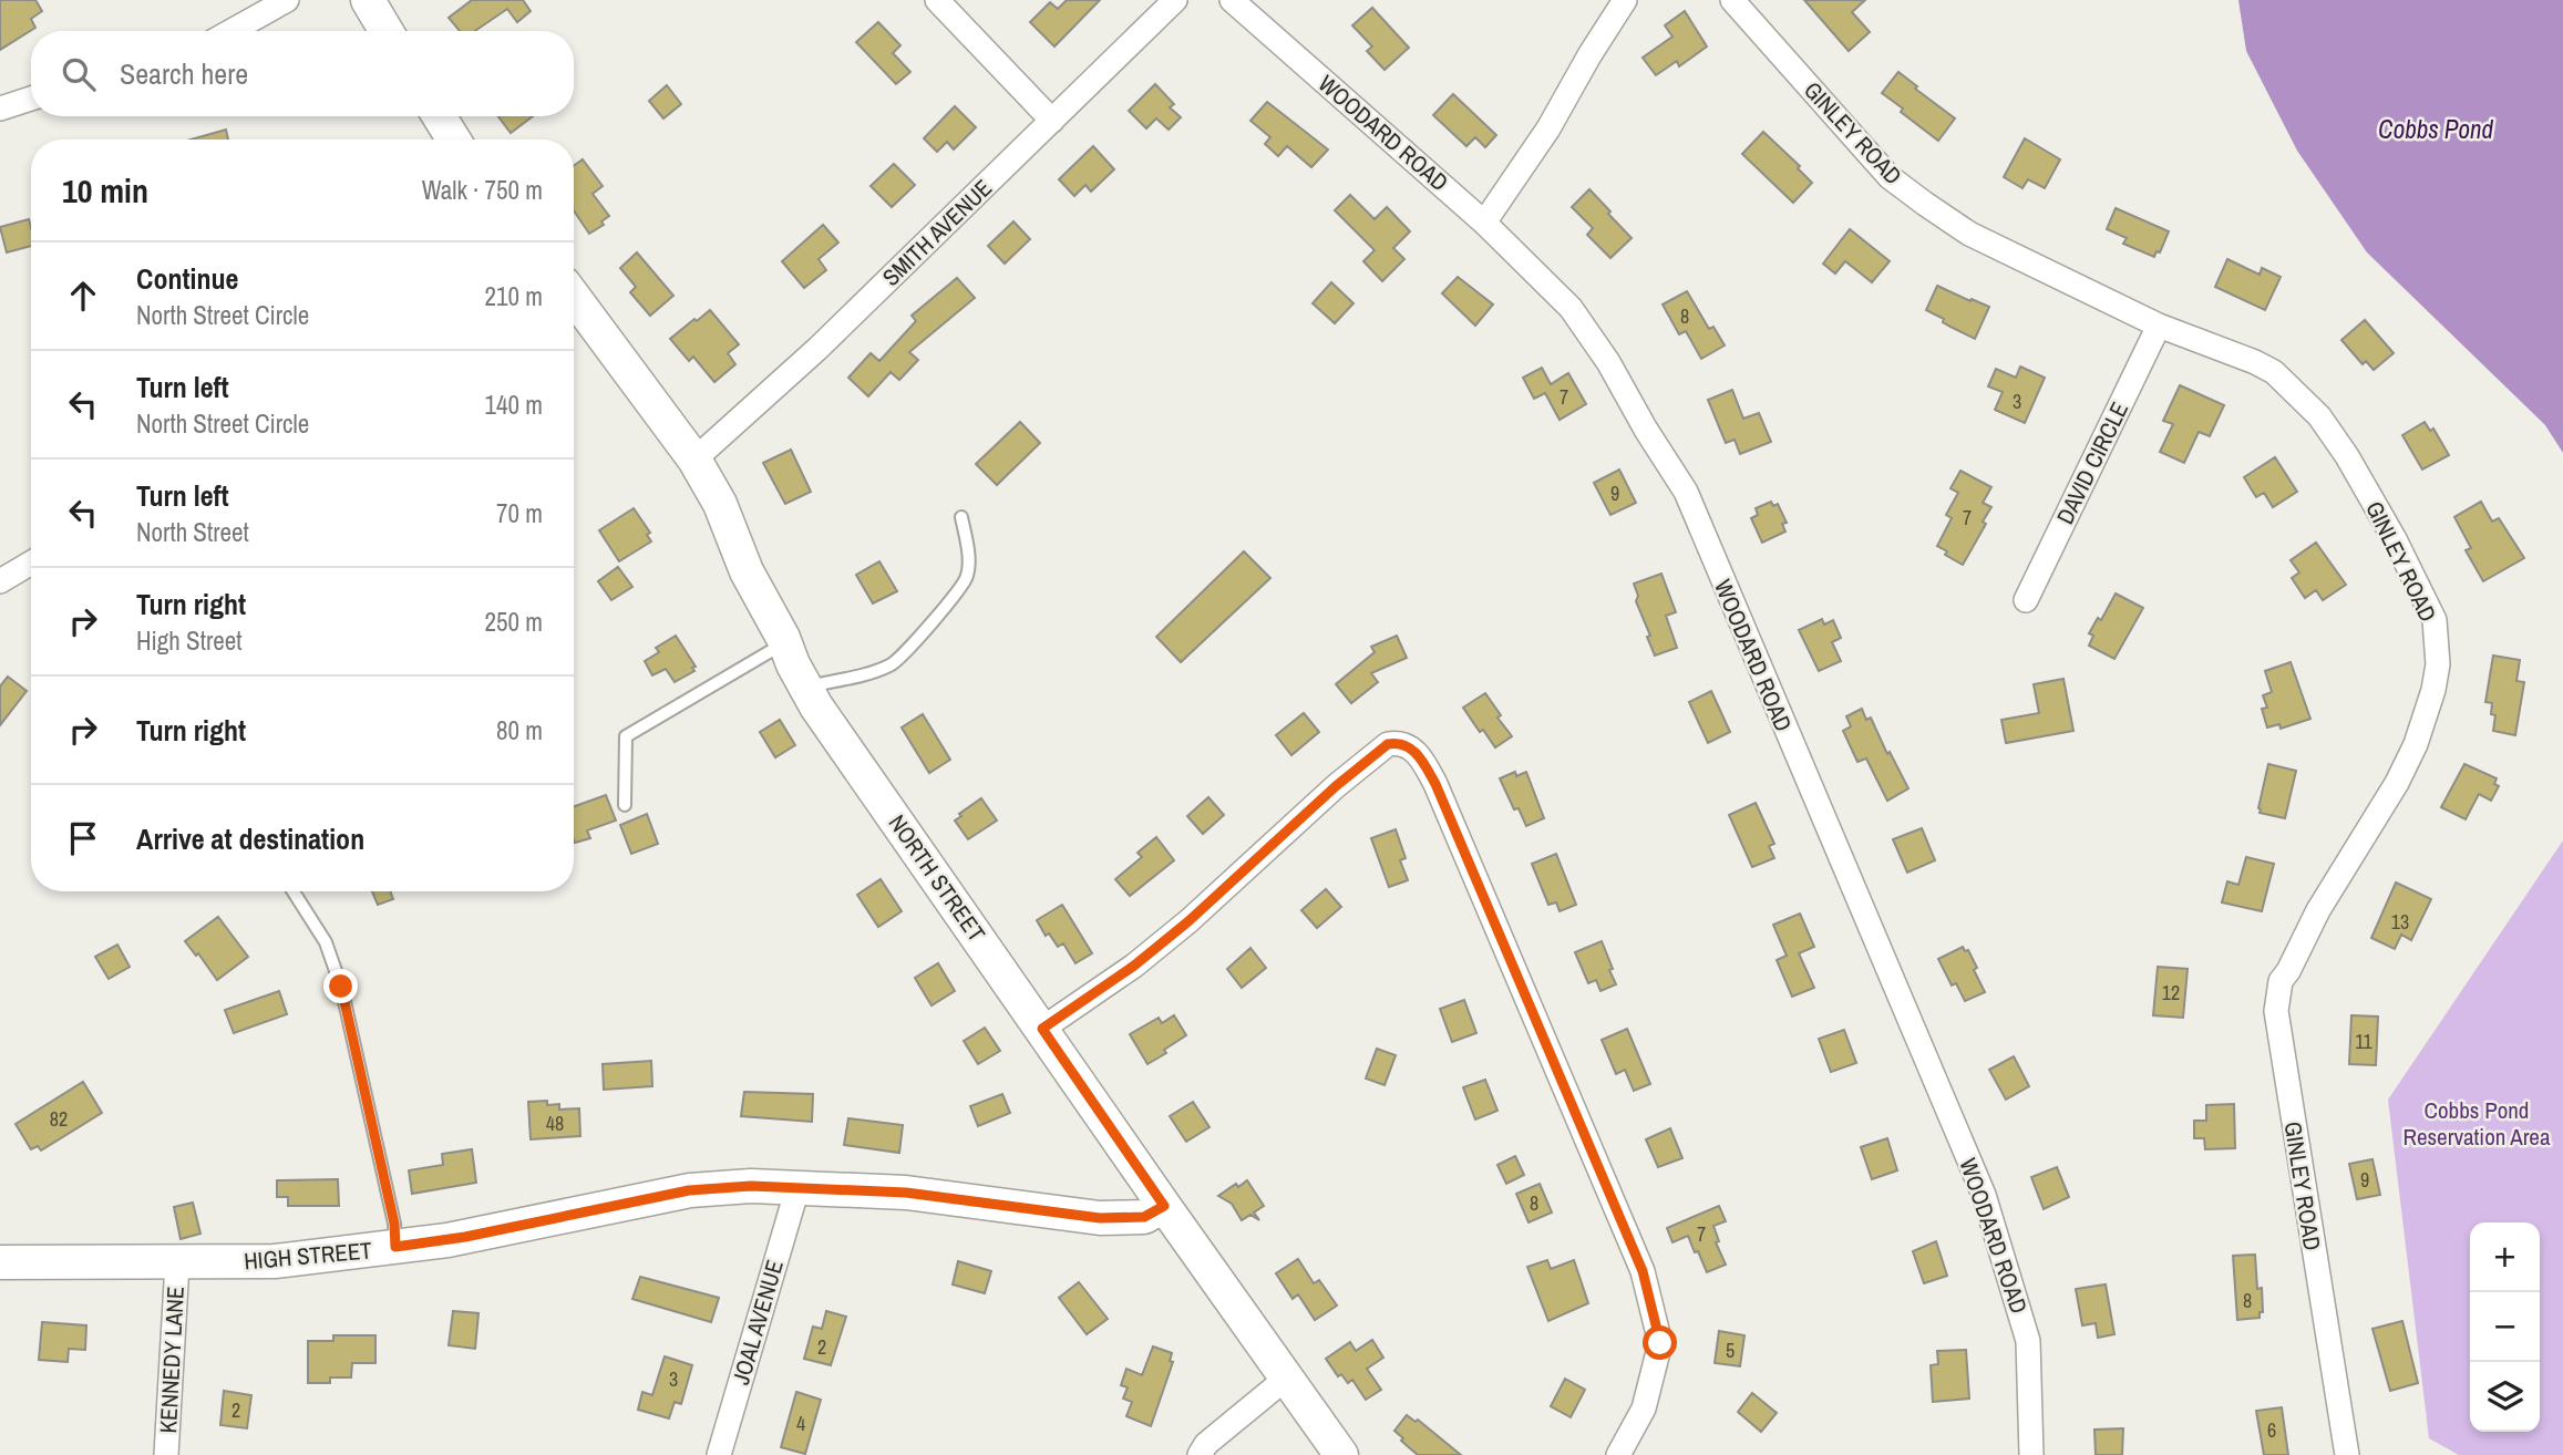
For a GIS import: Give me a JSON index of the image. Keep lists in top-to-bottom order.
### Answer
{
  "streets": {
    "street": [
      "WOODARD ROAD",
      "GINLEY ROAD",
      "SMITH AVENUE",
      "DAVID CIRCLE",
      "NORTH STREET",
      "HIGH STREET",
      "JOAL AVENUE",
      "KENNEDY LANE"
    ]
  },
  "crossings": [
    ["GINLEY ROAD", "DAVID CIRCLE"],
    ["SMITH AVENUE", "NORTH STREET"],
    ["NORTH STREET", "HIGH STREET"],
    ["HIGH STREET", "JOAL AVENUE"],
    ["HIGH STREET", "KENNEDY LANE"]
  ],
  "water": ["Cobbs Pond"],
  "parks": ["Cobbs Pond Reservation Area"],
  "house_numbers": [
    "8",
    "7",
    "3",
    "9",
    "7",
    "13",
    "12",
    "11",
    "82",
    "48",
    "9",
    "8",
    "7",
    "8",
    "2",
    "5",
    "3",
    "2",
    "4",
    "6"
  ],
  "page": {
    "search": "Search here",
    "heading": ["10 min", "Walk · 750 m"],
    "list": [
      ["Continue", "North Street Circle", "210 m"],
      ["Turn left", "North Street Circle", "140 m"],
      ["Turn left", "North Street", "70 m"],
      ["Turn right", "High Street", "250 m"],
      ["Turn right", "80 m"],
      "Arrive at destination"
    ],
    "map_buttons": ["+", "−"]
  }
}
